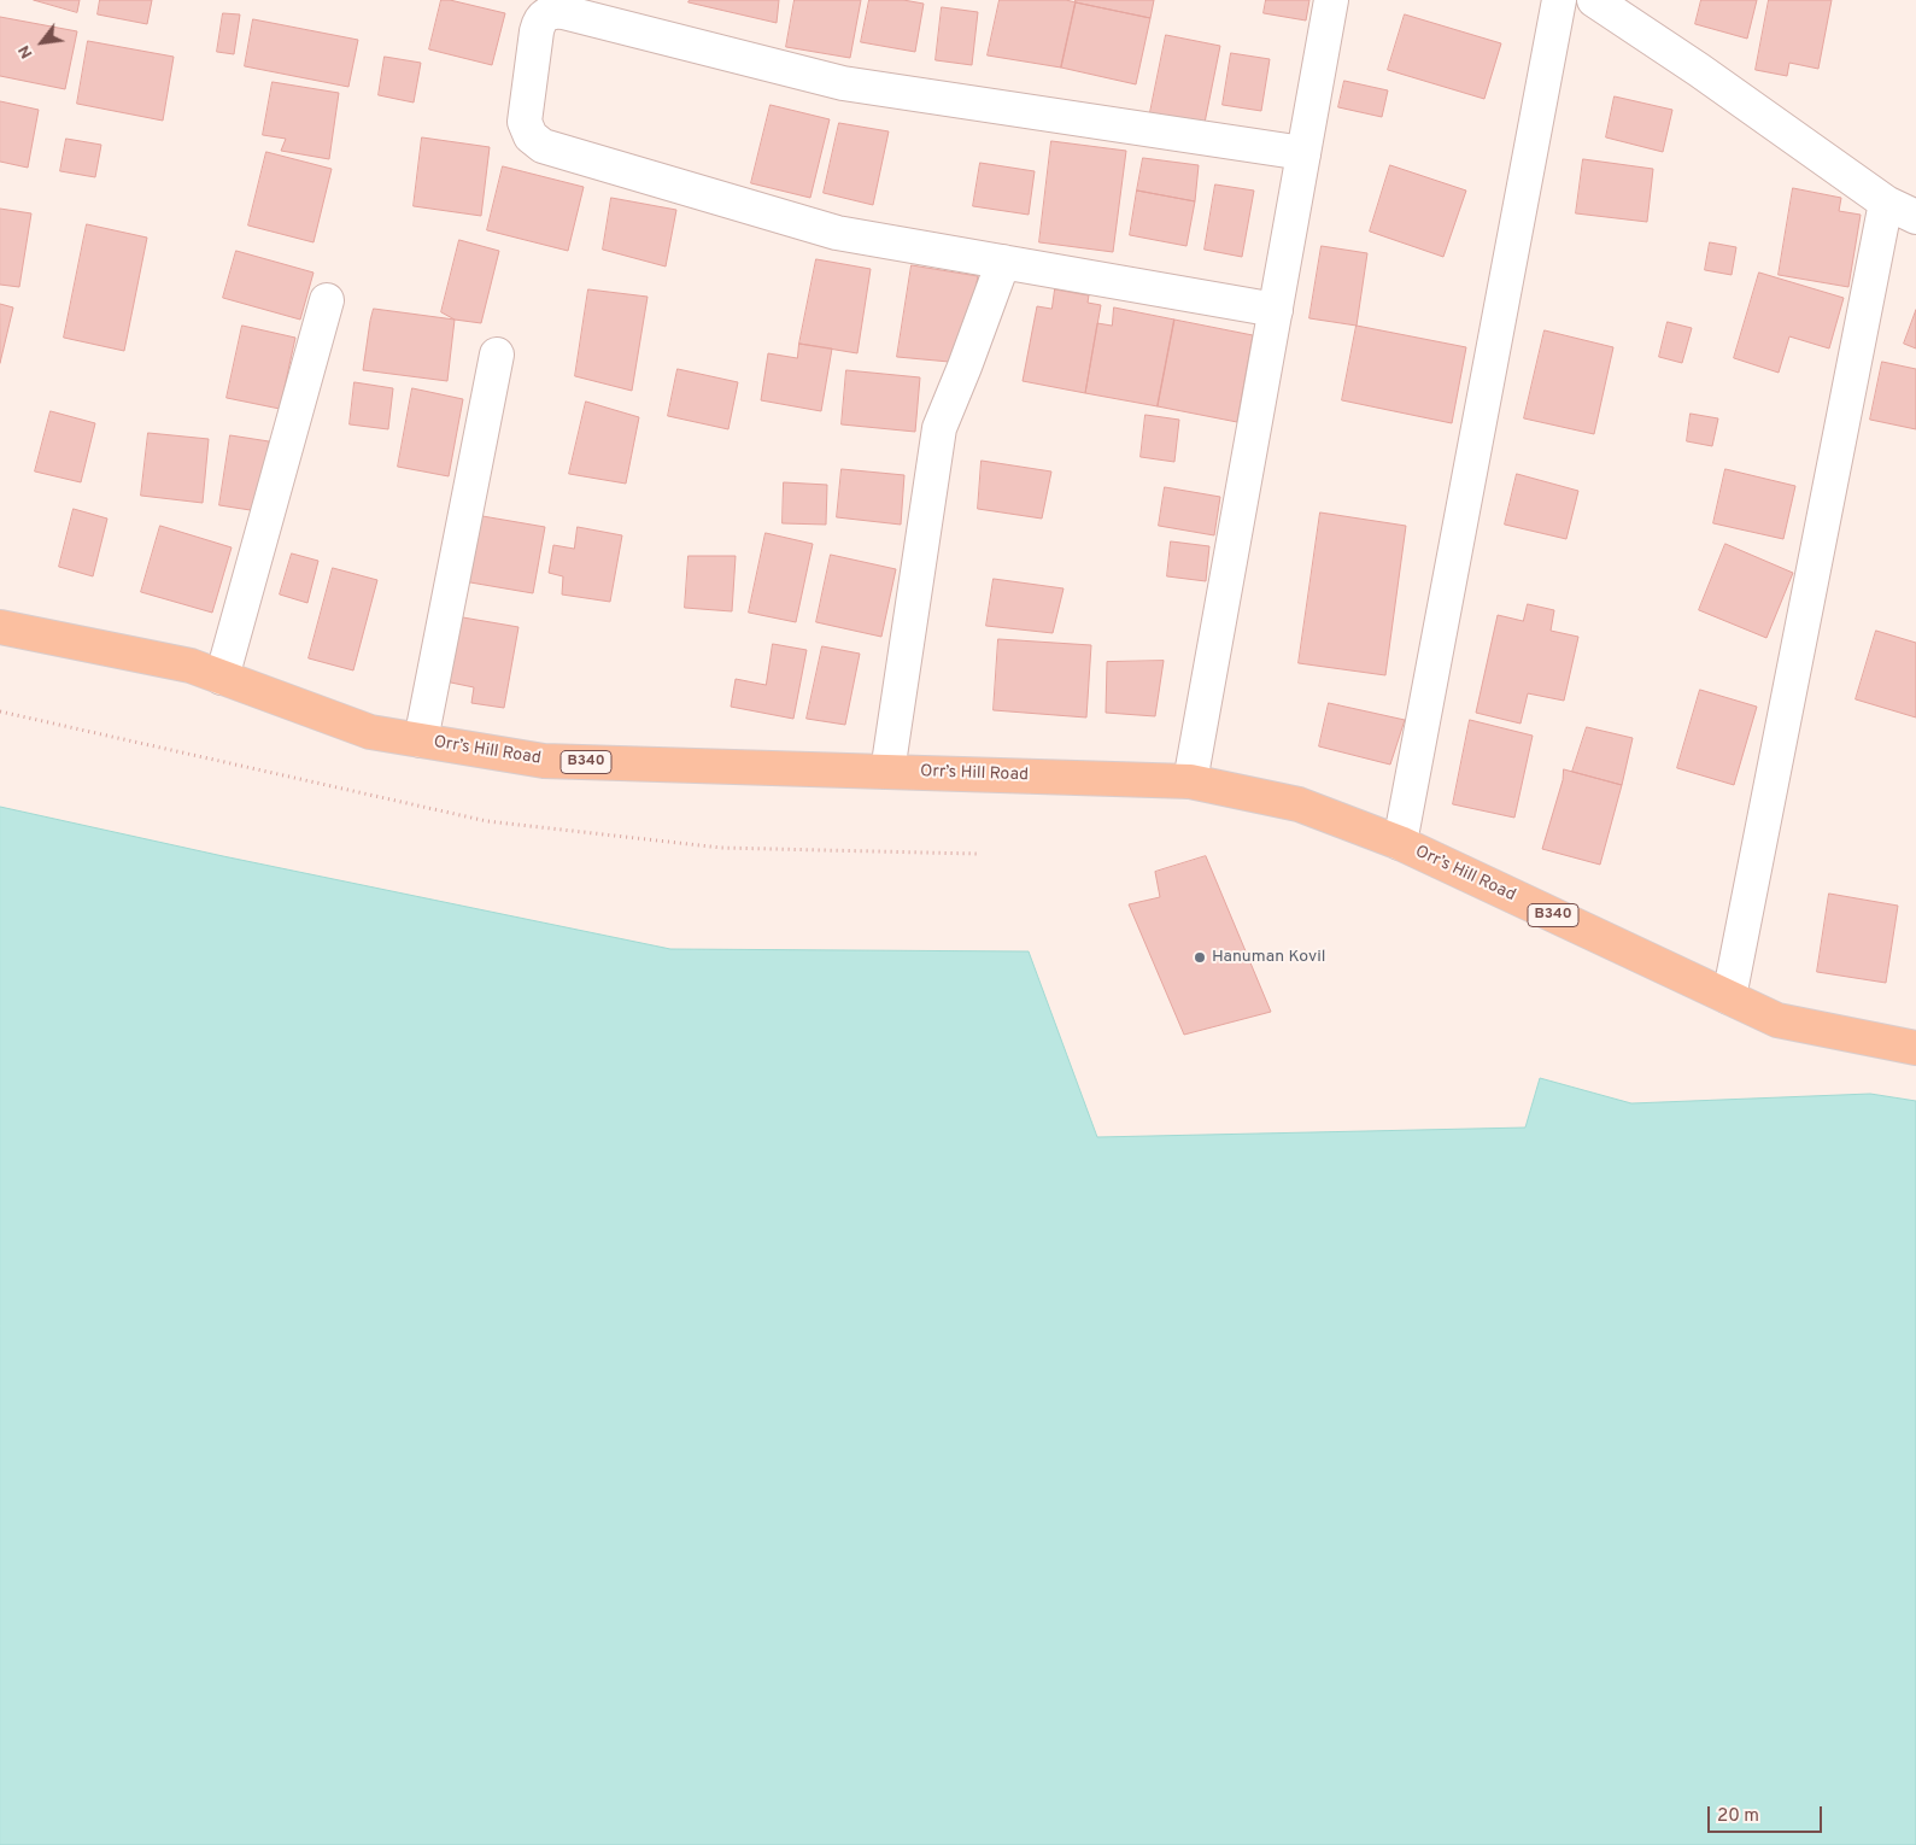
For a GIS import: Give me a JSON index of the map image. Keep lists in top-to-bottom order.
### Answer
{
  "streets": {
    "main road": ["Orr’s Hill Road", "B340"]
  },
  "places": ["Hanuman Kovil"],
  "scale_bar": "20 m",
  "north": "bottom left"
}
